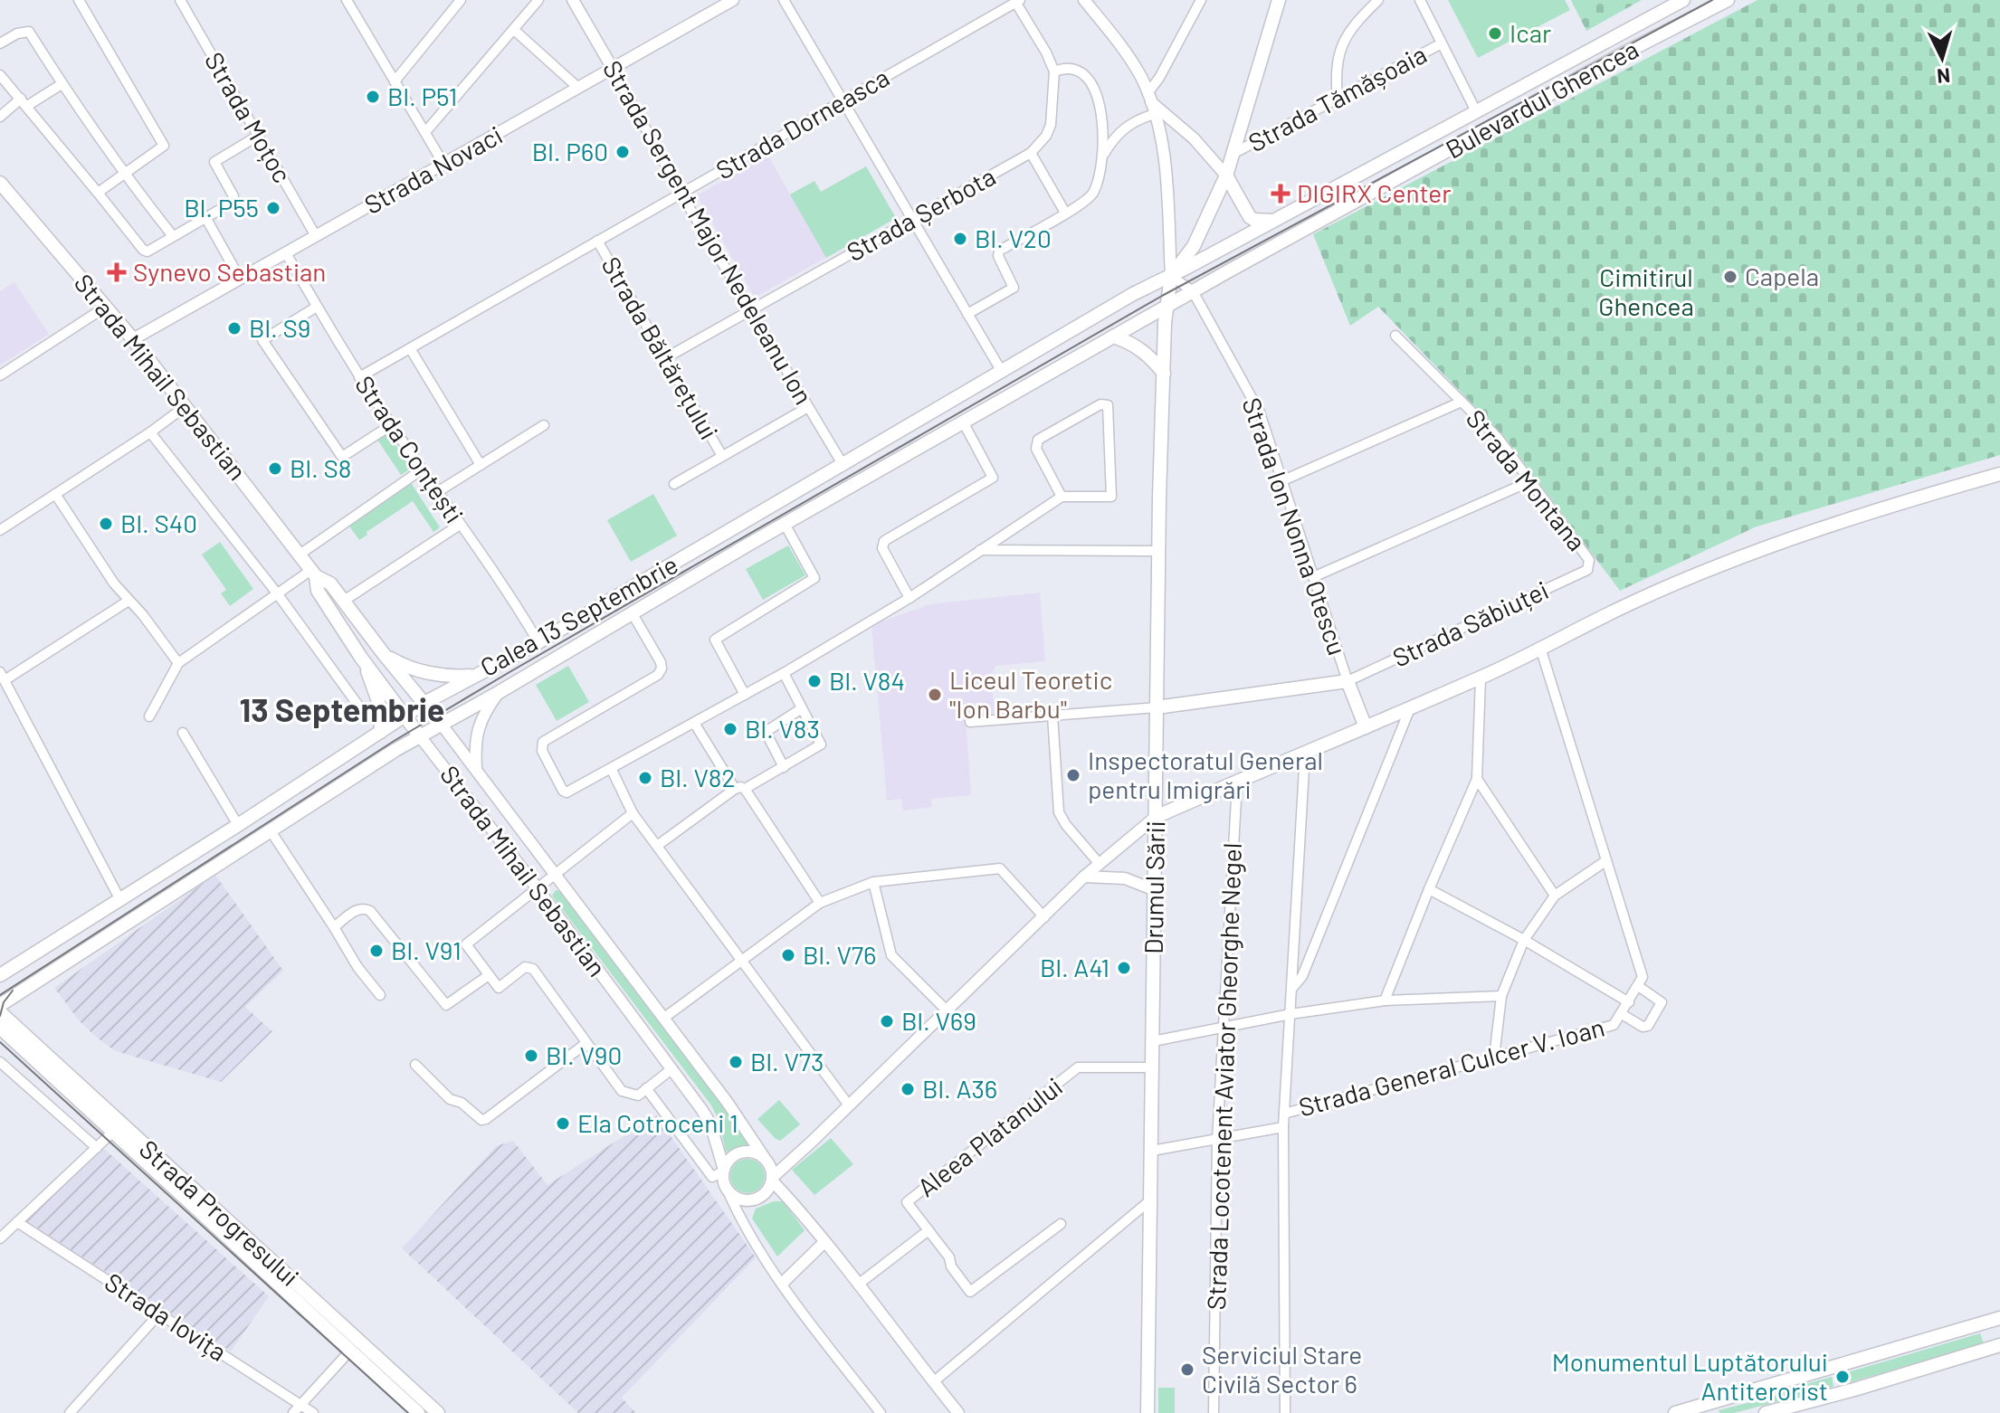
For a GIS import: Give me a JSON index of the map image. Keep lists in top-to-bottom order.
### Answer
{
  "streets": {
    "main road": [
      "Bulevardul Ghencea",
      "Strada Mihail Sebastian",
      "Strada Ion Nonna Otescu",
      "Calea 13 Septembrie",
      "Drumul Sării",
      "Strada Progresului"
    ],
    "street": [
      "Strada Tămășoaia",
      "Strada Moțoc",
      "Strada Dorneasca",
      "Strada Novaci",
      "Strada Șerbota",
      "Strada Sergent Major Nedeleanu Ion",
      "Strada Băltărețului",
      "Strada Conțești",
      "Strada Montana",
      "Strada Săbiuței",
      "Strada General Culcer V. Ioan",
      "Strada Locotenent Aviator Gheorghe Negel",
      "Aleea Platanului",
      "Strada Iovița"
    ]
  },
  "crossings": [
    ["Bulevardul Ghencea", "Strada Ion Nonna Otescu"],
    ["Bulevardul Ghencea", "Calea 13 Septembrie"],
    ["Bulevardul Ghencea", "Drumul Sării"],
    ["Strada Moțoc", "Strada Novaci"],
    ["Strada Dorneasca", "Strada Sergent Major Nedeleanu Ion"],
    ["Strada Dorneasca", "Strada Băltărețului"],
    ["Strada Dorneasca", "Strada Conțești"],
    ["Strada Novaci", "Strada Sergent Major Nedeleanu Ion"],
    ["Strada Novaci", "Strada Mihail Sebastian"],
    ["Strada Novaci", "Strada Conțești"],
    ["Strada Șerbota", "Strada Sergent Major Nedeleanu Ion"],
    ["Strada Șerbota", "Strada Băltărețului"],
    ["Strada Sergent Major Nedeleanu Ion", "Strada Băltărețului"],
    ["Strada Sergent Major Nedeleanu Ion", "Calea 13 Septembrie"],
    ["Strada Mihail Sebastian", "Calea 13 Septembrie"],
    ["Strada Conțești", "Calea 13 Septembrie"],
    ["Strada Montana", "Strada Săbiuței"],
    ["Strada Ion Nonna Otescu", "Strada Săbiuței"],
    ["Calea 13 Septembrie", "Drumul Sării"],
    ["Drumul Sării", "Strada General Culcer V. Ioan"],
    ["Drumul Sării", "Aleea Platanului"],
    ["Strada General Culcer V. Ioan", "Strada Locotenent Aviator Gheorghe Negel"]
  ],
  "districts": ["13 Septembrie"],
  "parks": ["Cimitirul Ghencea"],
  "places": {
    "other": [
      "Icar",
      "Bl. P51",
      "Bl. P60",
      "Bl. P55",
      "Bl. V20",
      "Capela",
      "Bl. S9",
      "Bl. S8",
      "Bl. S40",
      "Bl. V84",
      "Liceul Teoretic \"Ion Barbu\"",
      "Bl. V83",
      "Inspectoratul General pentru Imigrări",
      "Bl. V82",
      "Bl. V91",
      "Bl. V76",
      "Bl. A41",
      "Bl. V69",
      "Bl. V90",
      "Bl. V73",
      "Bl. A36",
      "Ela Cotroceni 1",
      "Serviciul Stare Civilă Sector 6",
      "Monumentul Luptătorului Antiterorist"
    ],
    "health": ["DIGIRX Center", "Synevo Sebastian"]
  },
  "north": "bottom"
}
